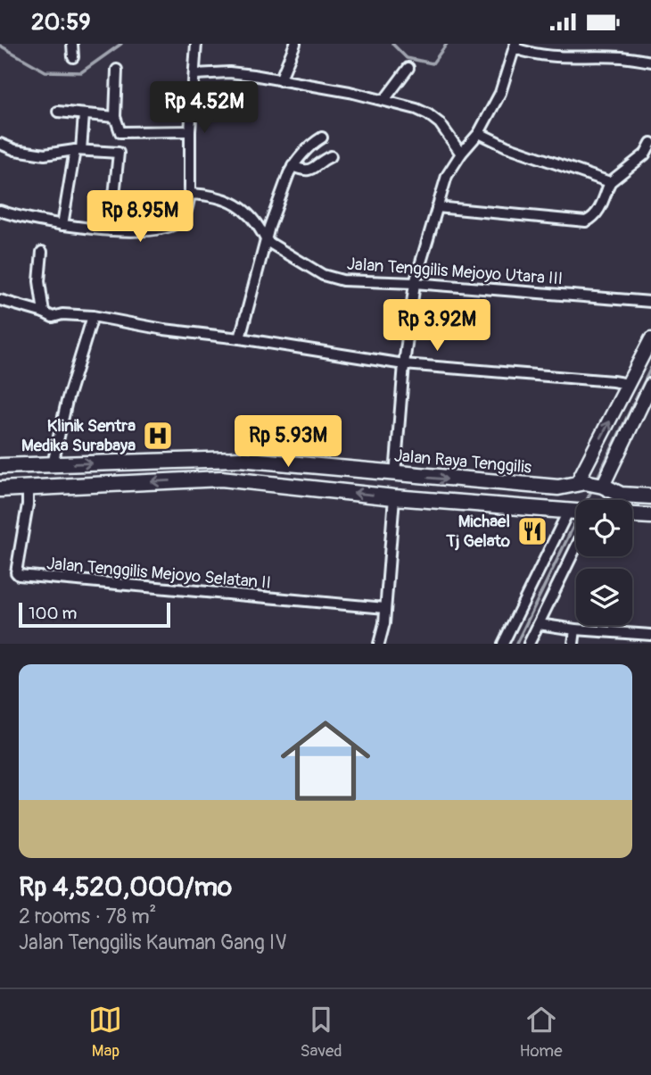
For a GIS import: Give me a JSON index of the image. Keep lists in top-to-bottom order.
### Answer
{
  "streets": {
    "main road": ["Jalan Raya Tenggilis"],
    "street": ["Jalan Tenggilis Mejoyo Utara III", "Jalan Tenggilis Mejoyo Selatan II"]
  },
  "places": {
    "hospital": ["Klinik Sentra Medika Surabaya"],
    "restaurant": ["Michael Tj Gelato"]
  },
  "scale_bar": "100 m",
  "page": {
    "status": "20:59",
    "price": [
      "Rp 4.52M",
      "Rp 8.95M",
      "Rp 3.92M",
      "Rp 5.93M"
    ],
    "scale": "100 m",
    "list": [
      {
        "name": "Rp 4,520,000/mo",
        "note": "2 rooms · 78 m² · Jalan Tenggilis Kauman Gang IV"
      }
    ],
    "tabs": ["Map", "Saved", "Home"]
  }
}
